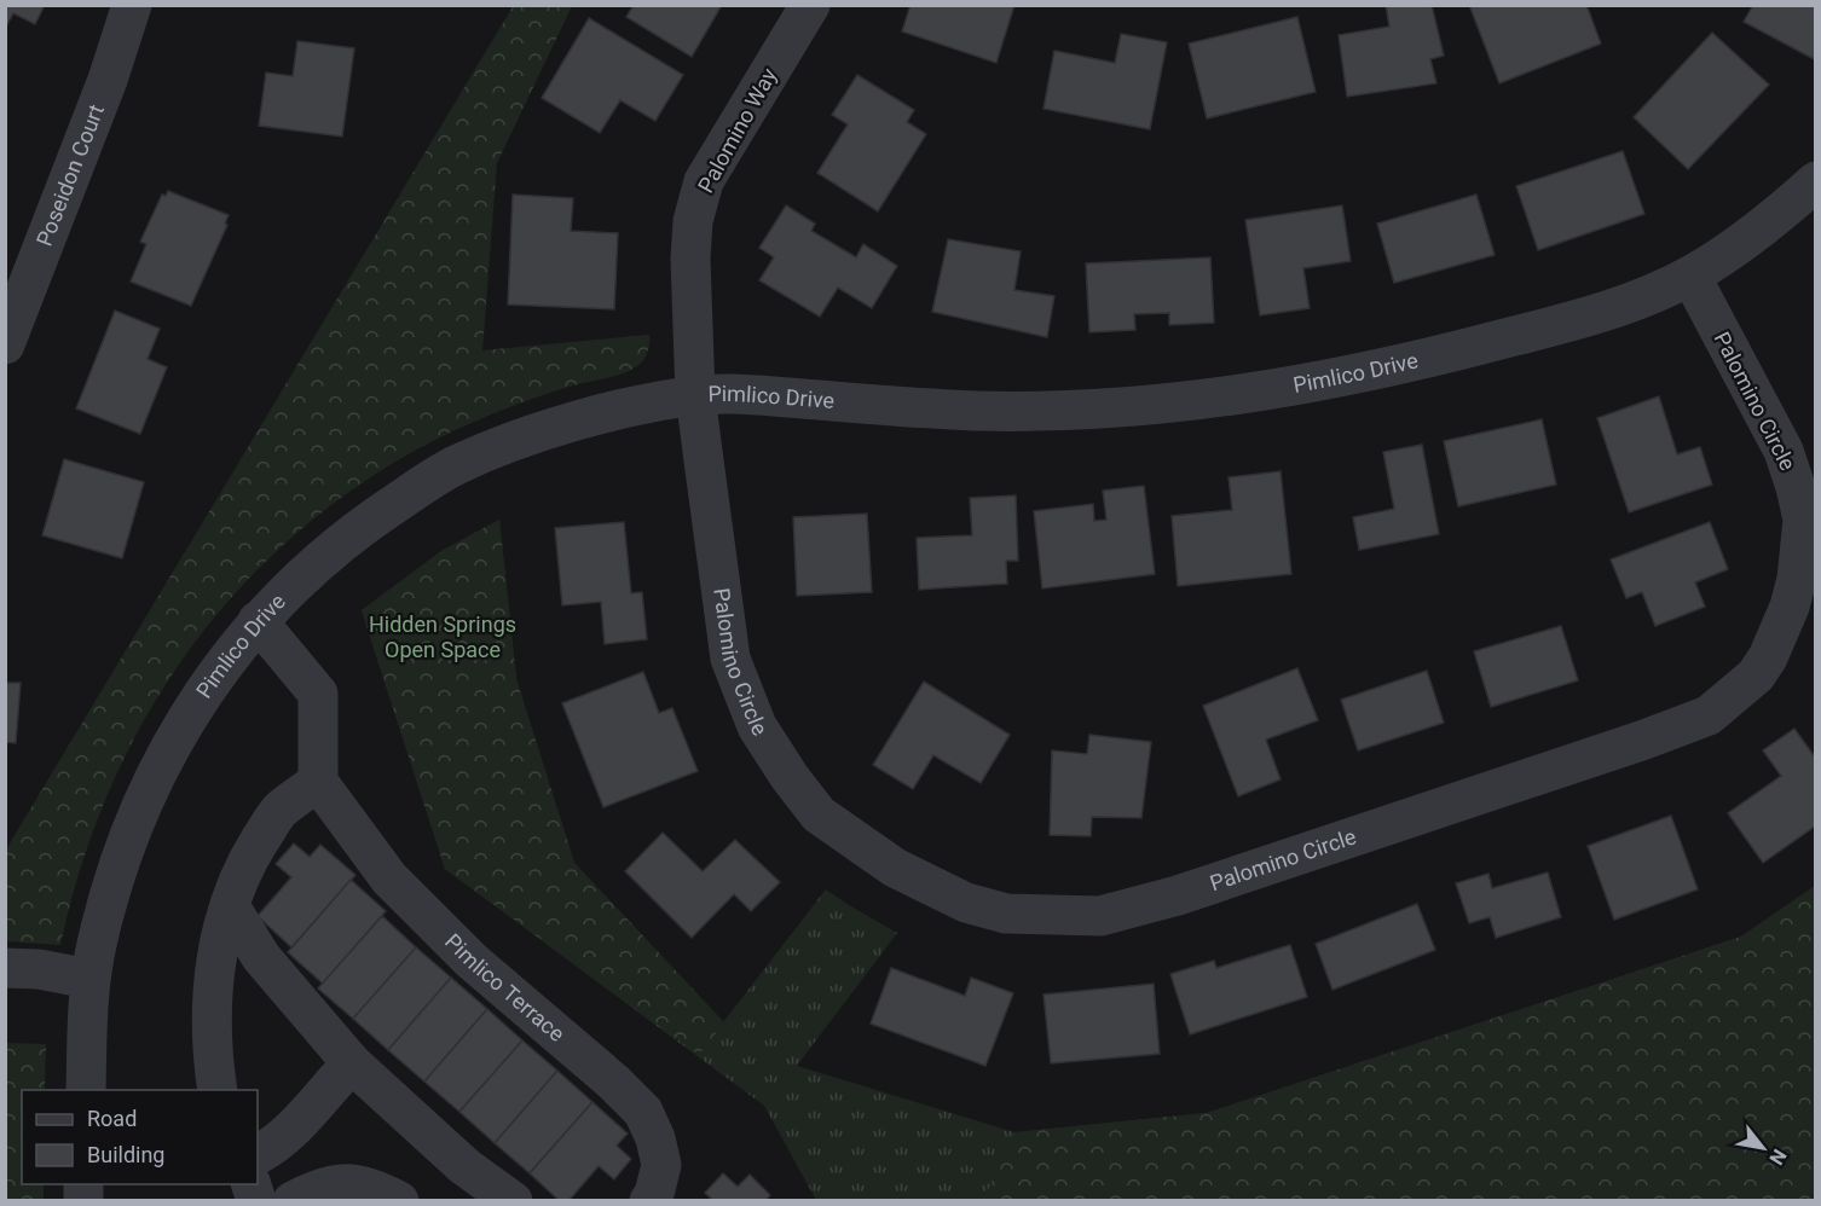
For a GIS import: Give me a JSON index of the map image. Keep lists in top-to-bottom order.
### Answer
{
  "streets": {
    "street": [
      "Palomino Way",
      "Poseidon Court",
      "Pimlico Drive",
      "Palomino Circle",
      "Pimlico Terrace"
    ]
  },
  "crossings": [
    ["Palomino Way", "Pimlico Drive"],
    ["Palomino Way", "Palomino Circle"],
    ["Pimlico Drive", "Palomino Circle"]
  ],
  "parks": ["Hidden Springs Open Space"],
  "legend": ["Road", "Building"],
  "north": "bottom right"
}
